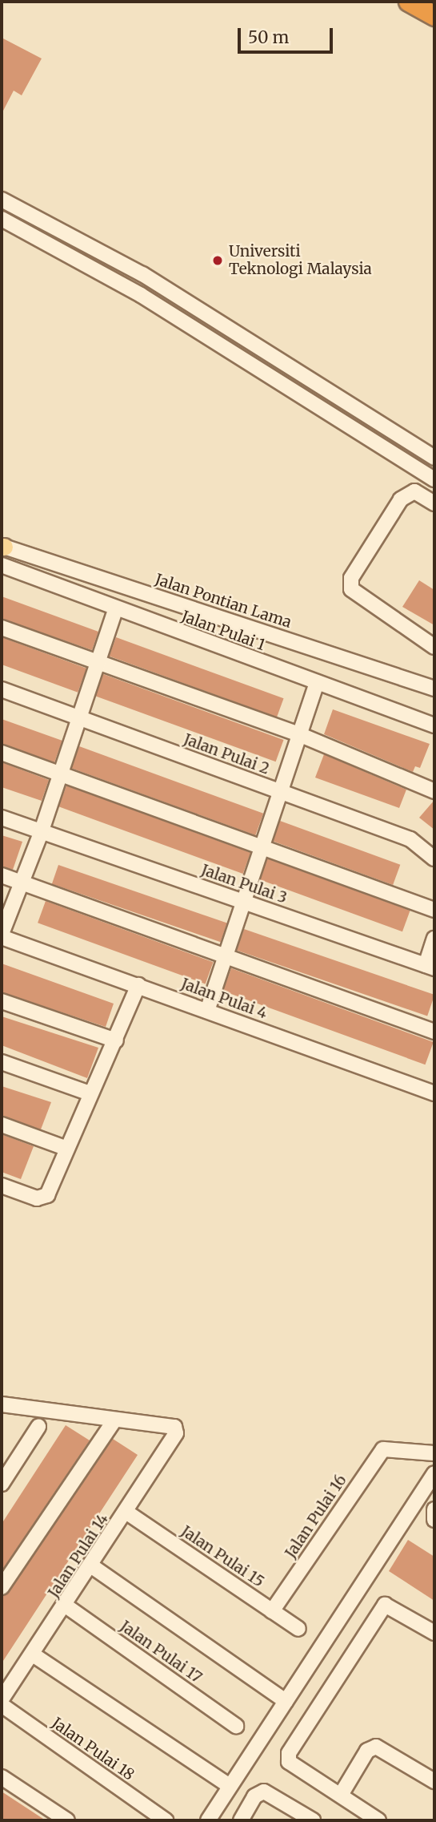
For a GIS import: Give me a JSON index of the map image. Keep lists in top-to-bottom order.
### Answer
{
  "streets": {
    "street": [
      "Jalan Pontian Lama",
      "Jalan Pulai 1",
      "Jalan Pulai 2",
      "Jalan Pulai 3",
      "Jalan Pulai 4",
      "Jalan Pulai 16",
      "Jalan Pulai 14",
      "Jalan Pulai 15",
      "Jalan Pulai 17",
      "Jalan Pulai 18"
    ]
  },
  "crossings": [
    ["Jalan Pulai 16", "Jalan Pulai 15"],
    ["Jalan Pulai 14", "Jalan Pulai 15"],
    ["Jalan Pulai 14", "Jalan Pulai 17"]
  ],
  "places": ["Universiti Teknologi Malaysia"],
  "scale_bar": "50 m"
}
